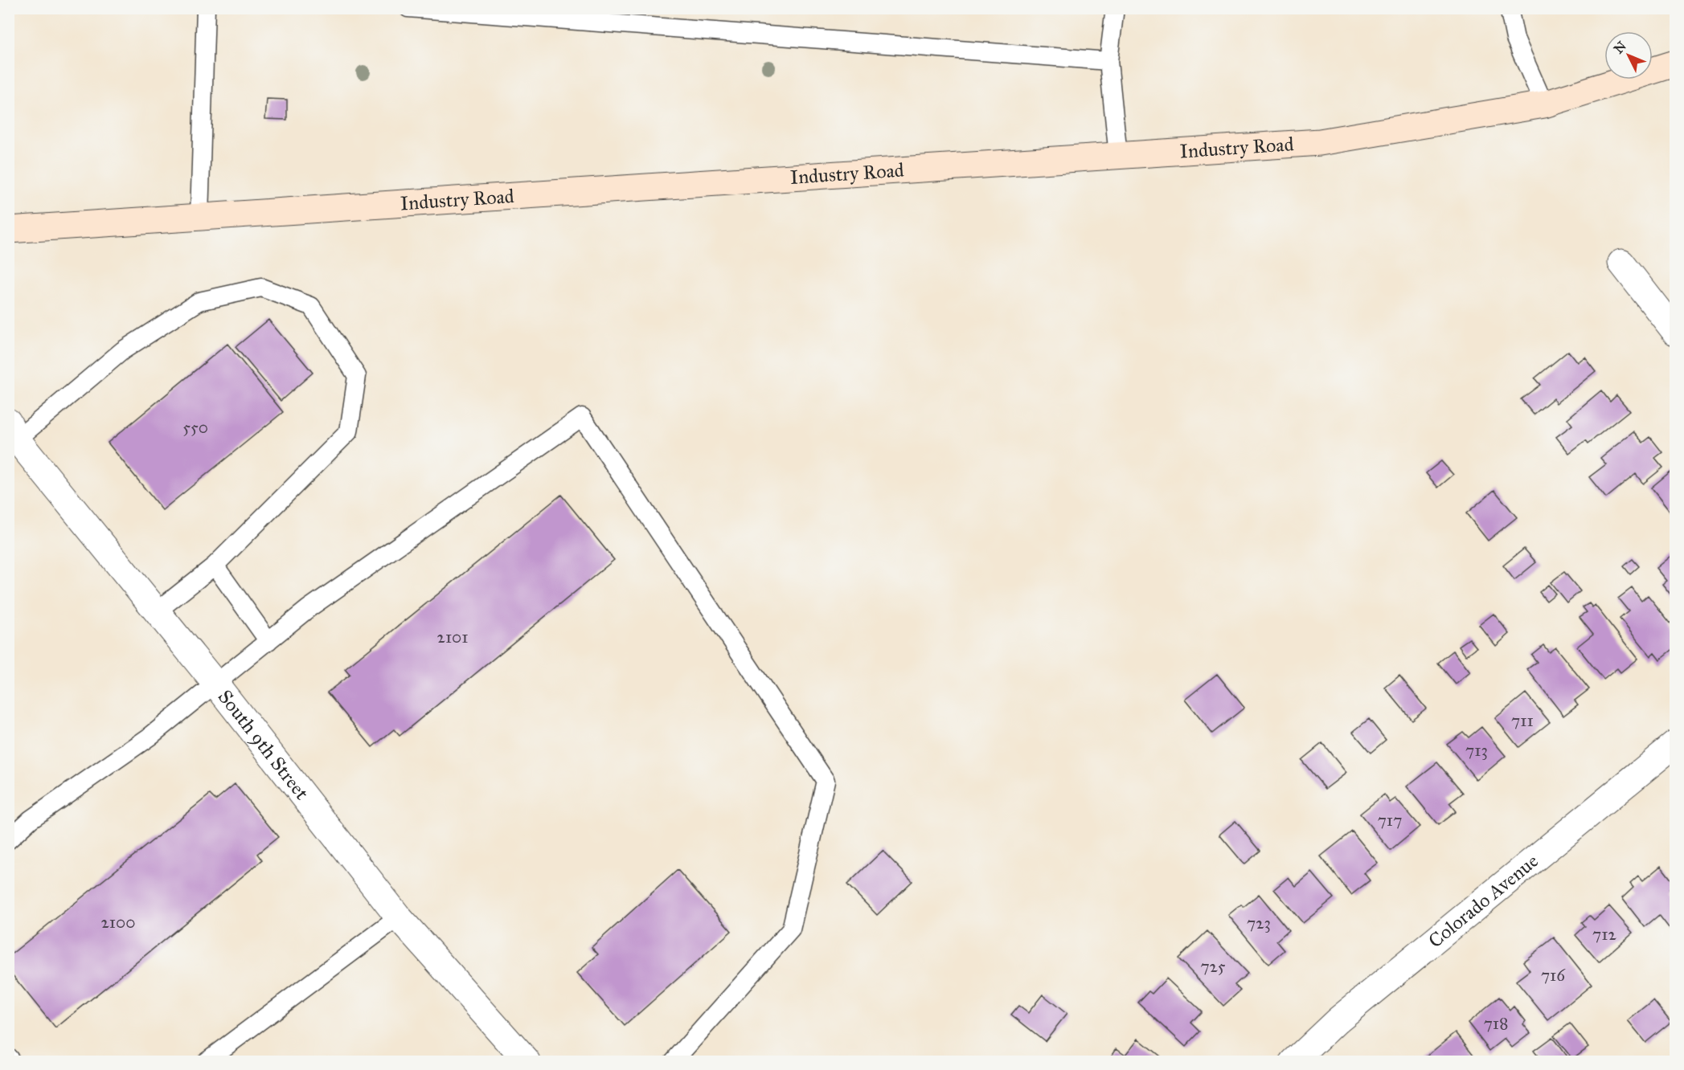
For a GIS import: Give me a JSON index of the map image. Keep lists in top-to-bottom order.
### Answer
{
  "streets": {
    "main road": ["Industry Road"],
    "street": ["South 9th Street", "Colorado Avenue"]
  },
  "house_numbers": [
    "550",
    "2101",
    "711",
    "713",
    "717",
    "2100",
    "723",
    "712",
    "725",
    "716",
    "718"
  ],
  "north": "top left"
}
